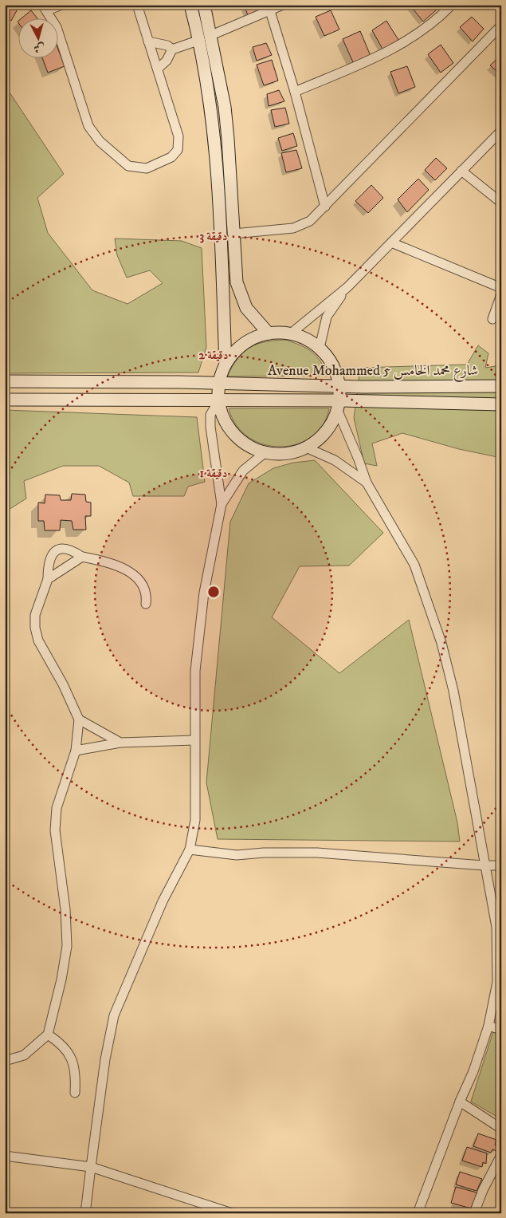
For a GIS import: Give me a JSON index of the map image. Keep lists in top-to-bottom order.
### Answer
{
  "streets": {
    "main road": ["Avenue Mohammed 5 شارع محمد الخامس"]
  },
  "north": "bottom",
  "rings": ["3 دقيقة", "2 دقيقة", "1 دقيقة"]
}
